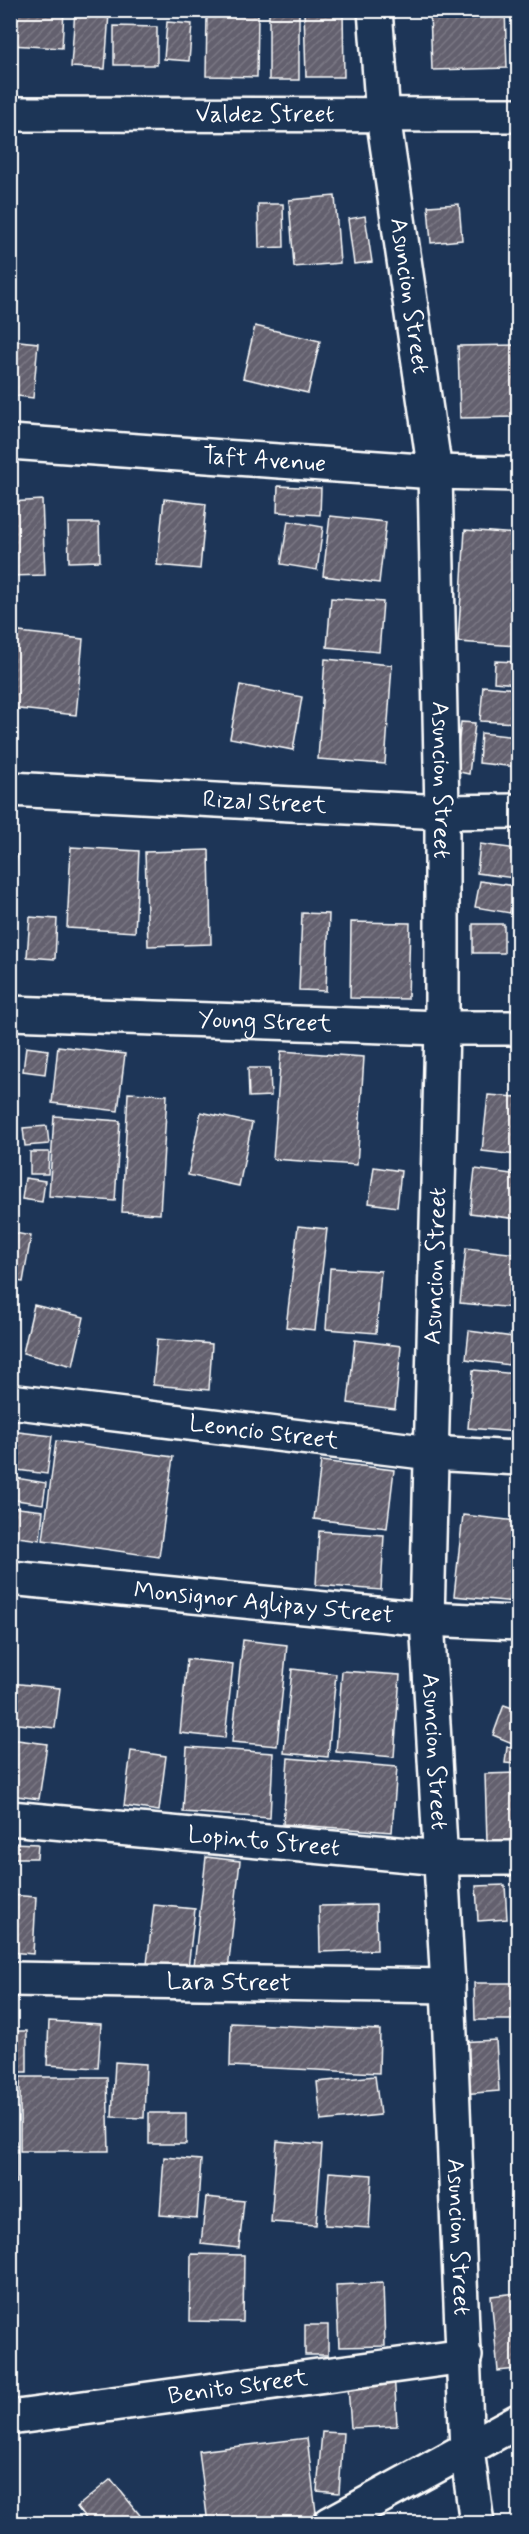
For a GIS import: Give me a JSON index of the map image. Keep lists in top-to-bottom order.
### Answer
{
  "streets": {
    "street": [
      "Valdez Street",
      "Asuncion Street",
      "Taft Avenue",
      "Rizal Street",
      "Young Street",
      "Leoncio Street",
      "Monsignor Aglipay Street",
      "Lopinto Street",
      "Lara Street",
      "Benito Street"
    ]
  },
  "crossings": [
    ["Valdez Street", "Asuncion Street"],
    ["Asuncion Street", "Taft Avenue"],
    ["Asuncion Street", "Rizal Street"],
    ["Asuncion Street", "Young Street"],
    ["Asuncion Street", "Leoncio Street"],
    ["Asuncion Street", "Monsignor Aglipay Street"],
    ["Asuncion Street", "Lopinto Street"],
    ["Asuncion Street", "Lara Street"],
    ["Asuncion Street", "Benito Street"]
  ]
}
